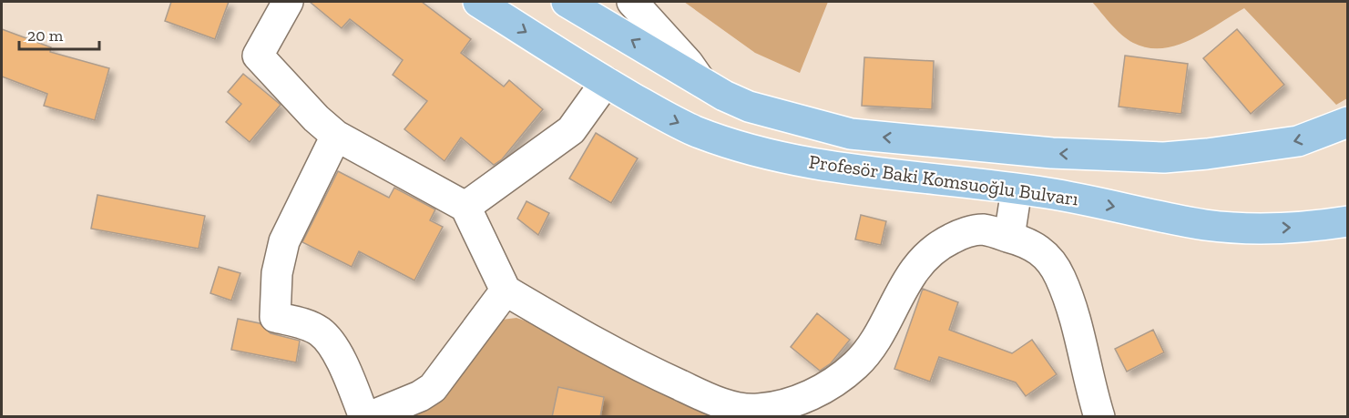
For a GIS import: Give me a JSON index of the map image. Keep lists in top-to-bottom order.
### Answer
{
  "streets": {
    "main road": ["Profesör Baki Komsuoğlu Bulvarı"]
  },
  "scale_bar": "20 m"
}
